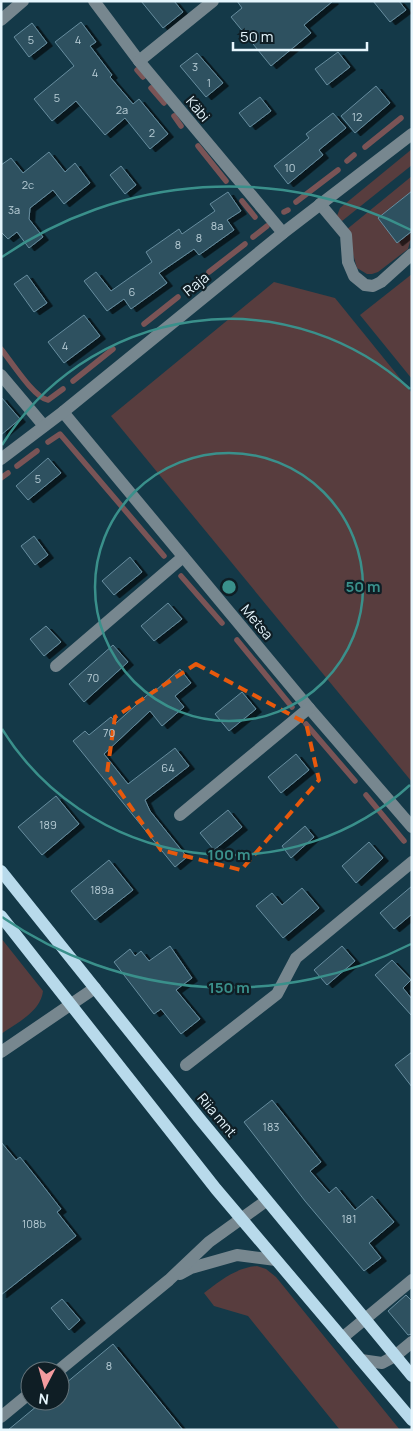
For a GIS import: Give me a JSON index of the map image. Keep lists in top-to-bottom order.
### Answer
{
  "streets": {
    "main road": ["Riia mnt"],
    "street": ["Käbi", "Raja", "Metsa"]
  },
  "crossings": [
    ["Käbi", "Raja"],
    ["Raja", "Metsa"]
  ],
  "house_numbers": [
    "5",
    "4",
    "3",
    "4",
    "1",
    "5",
    "2a",
    "12",
    "2",
    "10",
    "2c",
    "3a",
    "8a",
    "8",
    "8",
    "6",
    "4",
    "5",
    "70",
    "70",
    "64",
    "189",
    "189a",
    "183",
    "181",
    "108b",
    "8"
  ],
  "scale_bar": "50 m",
  "north": "bottom",
  "rings": ["50 m", "100 m", "150 m"]
}
